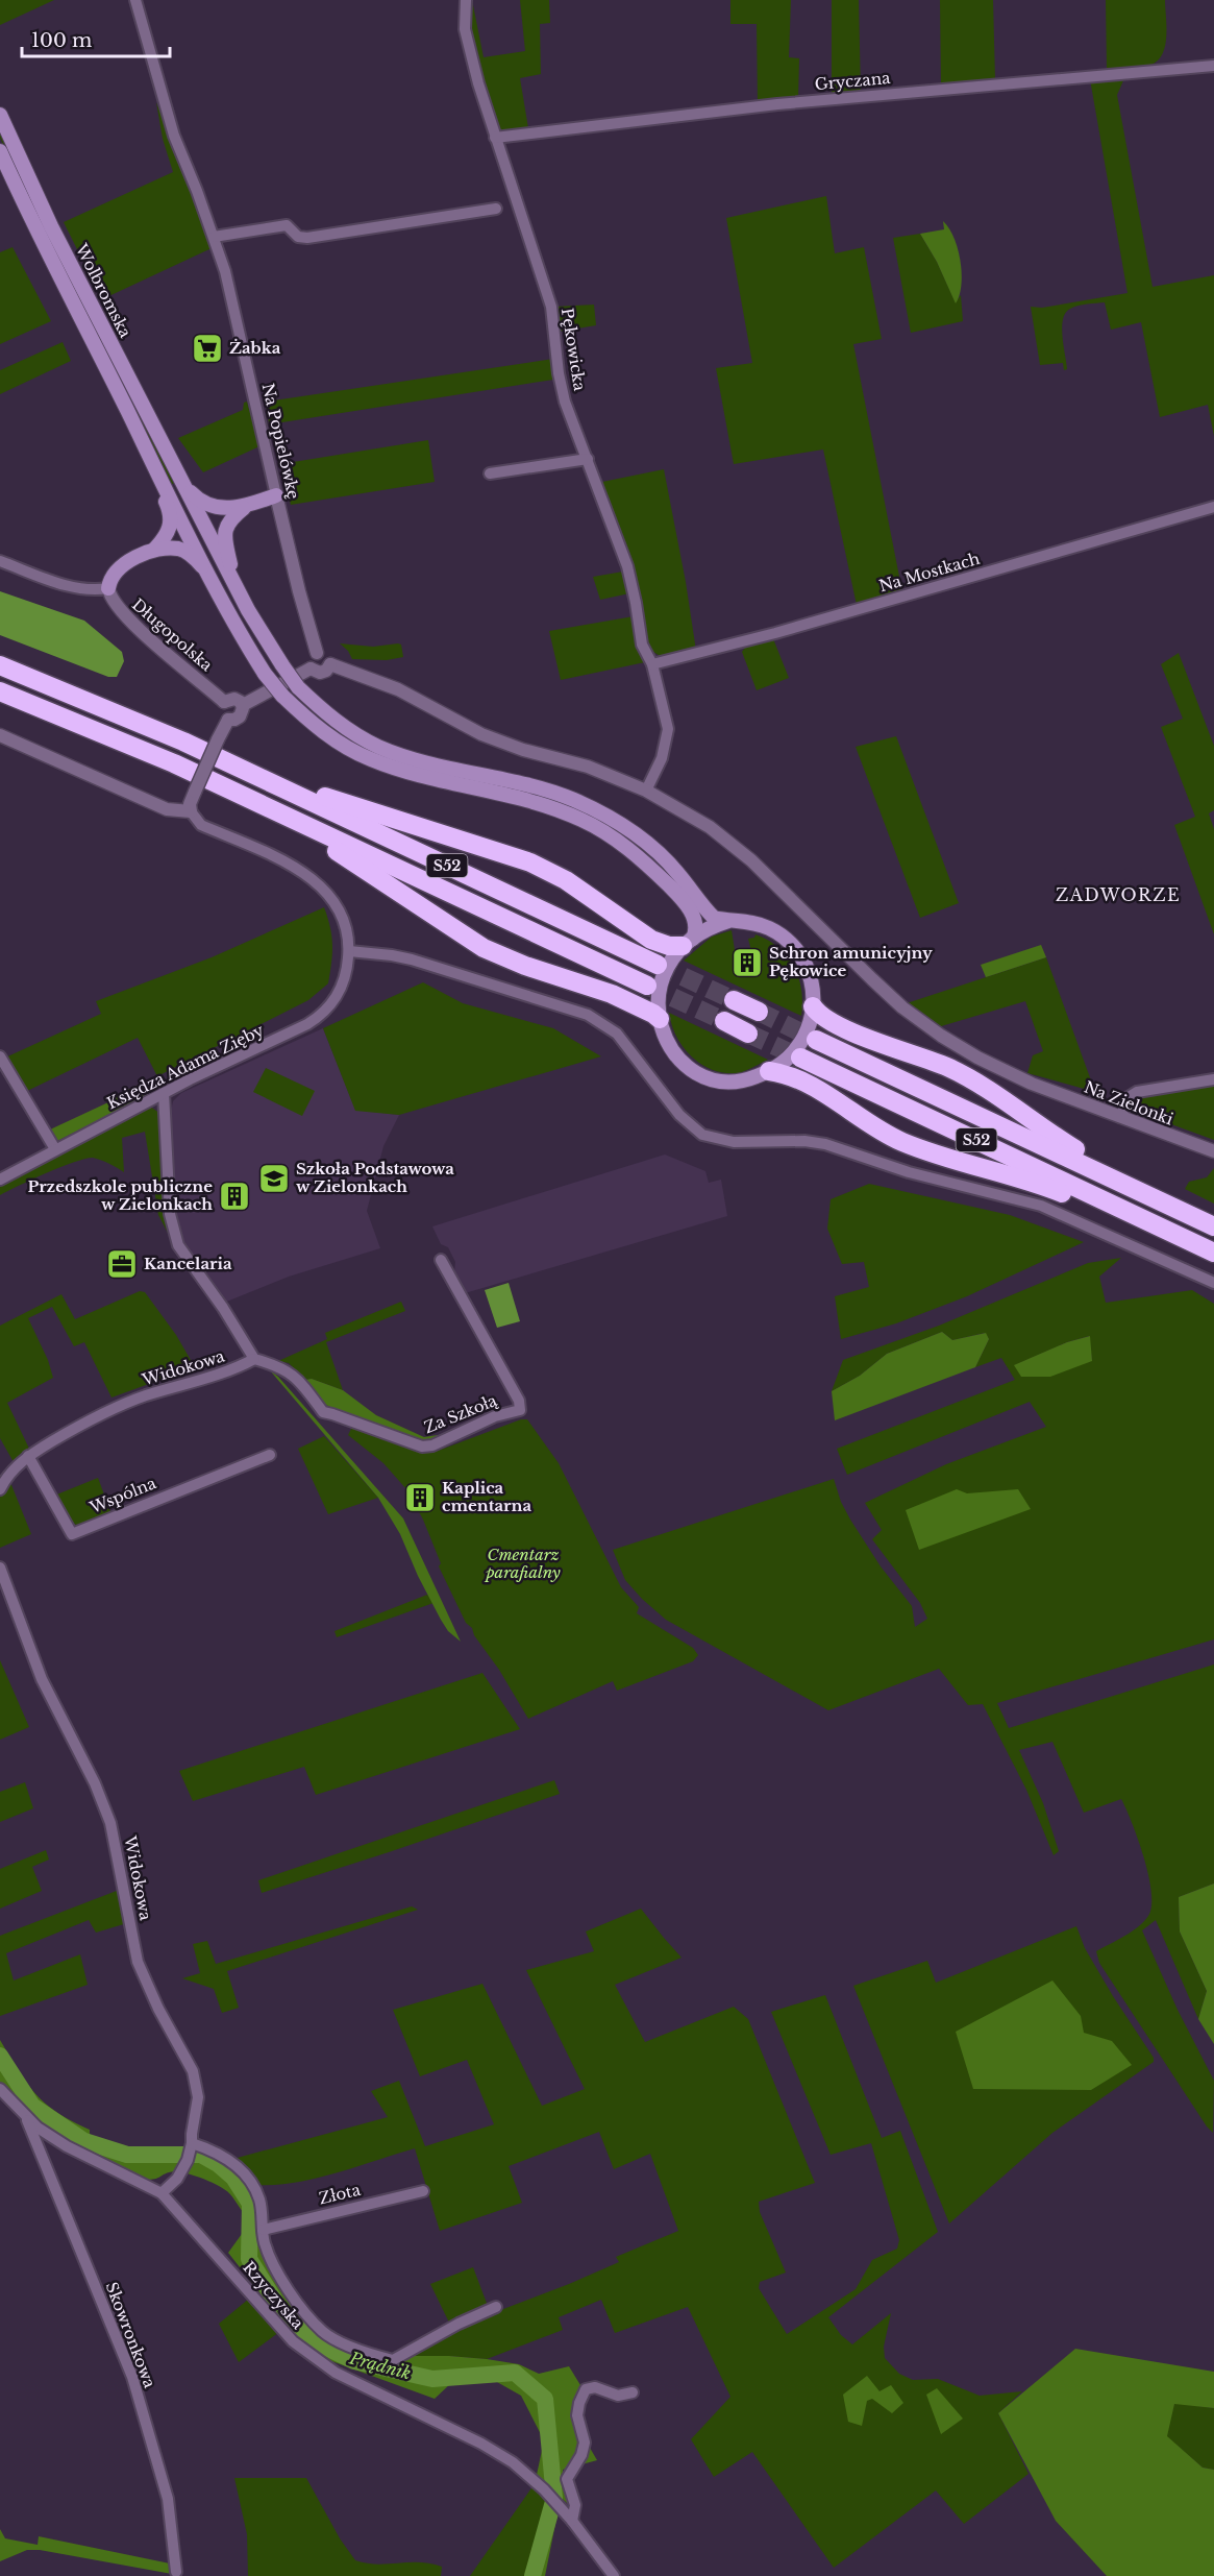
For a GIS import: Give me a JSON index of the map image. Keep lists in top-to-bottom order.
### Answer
{
  "streets": {
    "highway": ["S52"],
    "main road": ["Wolbromska"],
    "street": [
      "Gryczana",
      "Pękowicka",
      "Na Popielówkę",
      "Na Mostkach",
      "Długopolska",
      "Księdza Adama Zięby",
      "Na Zielonki",
      "Widokowa",
      "Za Szkołą",
      "Wspólna",
      "Złota",
      "Rzyczyska",
      "Skowronkowa"
    ]
  },
  "crossings": [
    ["Gryczana", "Pękowicka"],
    ["Pękowicka", "Na Mostkach"],
    ["Pękowicka", "Na Zielonki"],
    ["Na Popielówkę", "Na Zielonki"],
    ["Widokowa", "Za Szkołą"],
    ["Widokowa", "Wspólna"],
    ["Widokowa", "Rzyczyska"],
    ["Rzyczyska", "Skowronkowa"]
  ],
  "districts": ["ZADWORZE"],
  "water": ["Prądnik"],
  "parks": ["Cmentarz parafialny"],
  "places": {
    "supermarket": ["Żabka"],
    "building": ["Schron amunicyjny Pękowice", "Przedszkole publiczne w Zielonkach", "Kaplica cmentarna"],
    "school or university": ["Szkoła Podstawowa w Zielonkach"],
    "office": ["Kancelaria"]
  },
  "scale_bar": "100 m"
}
